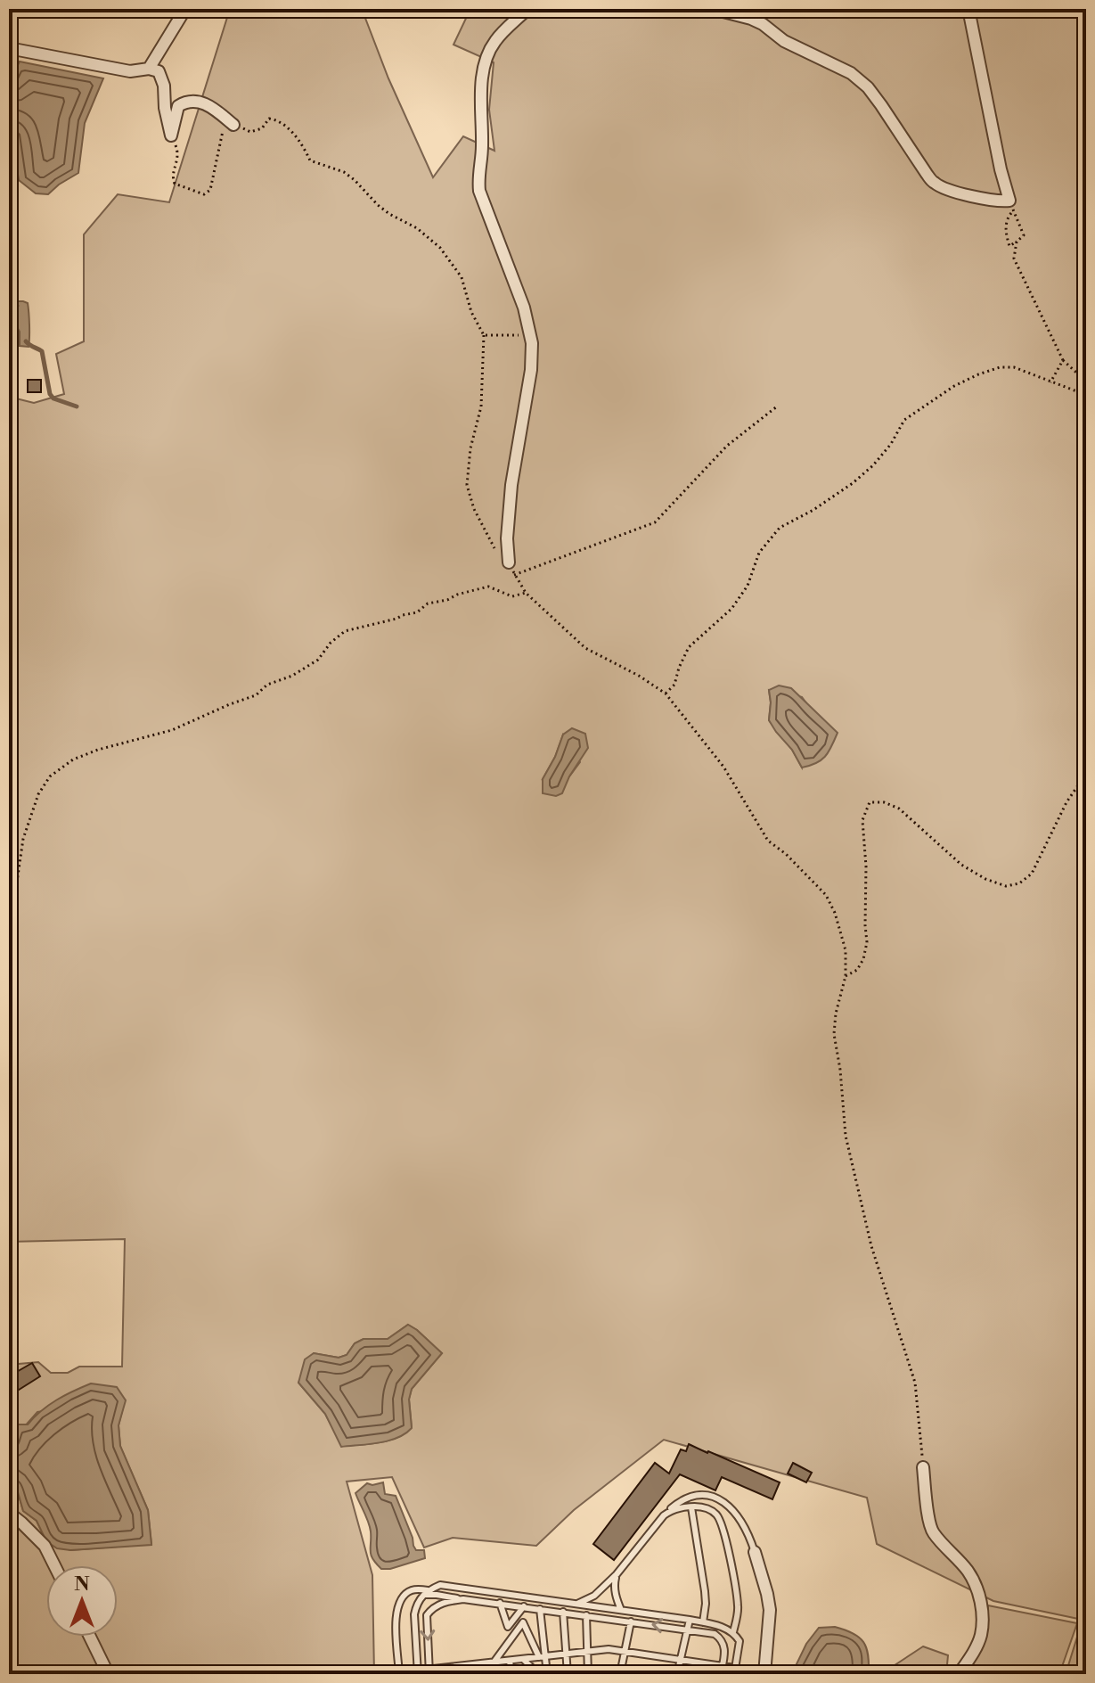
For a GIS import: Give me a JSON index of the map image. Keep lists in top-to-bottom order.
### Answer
{
  "north": "top"
}
